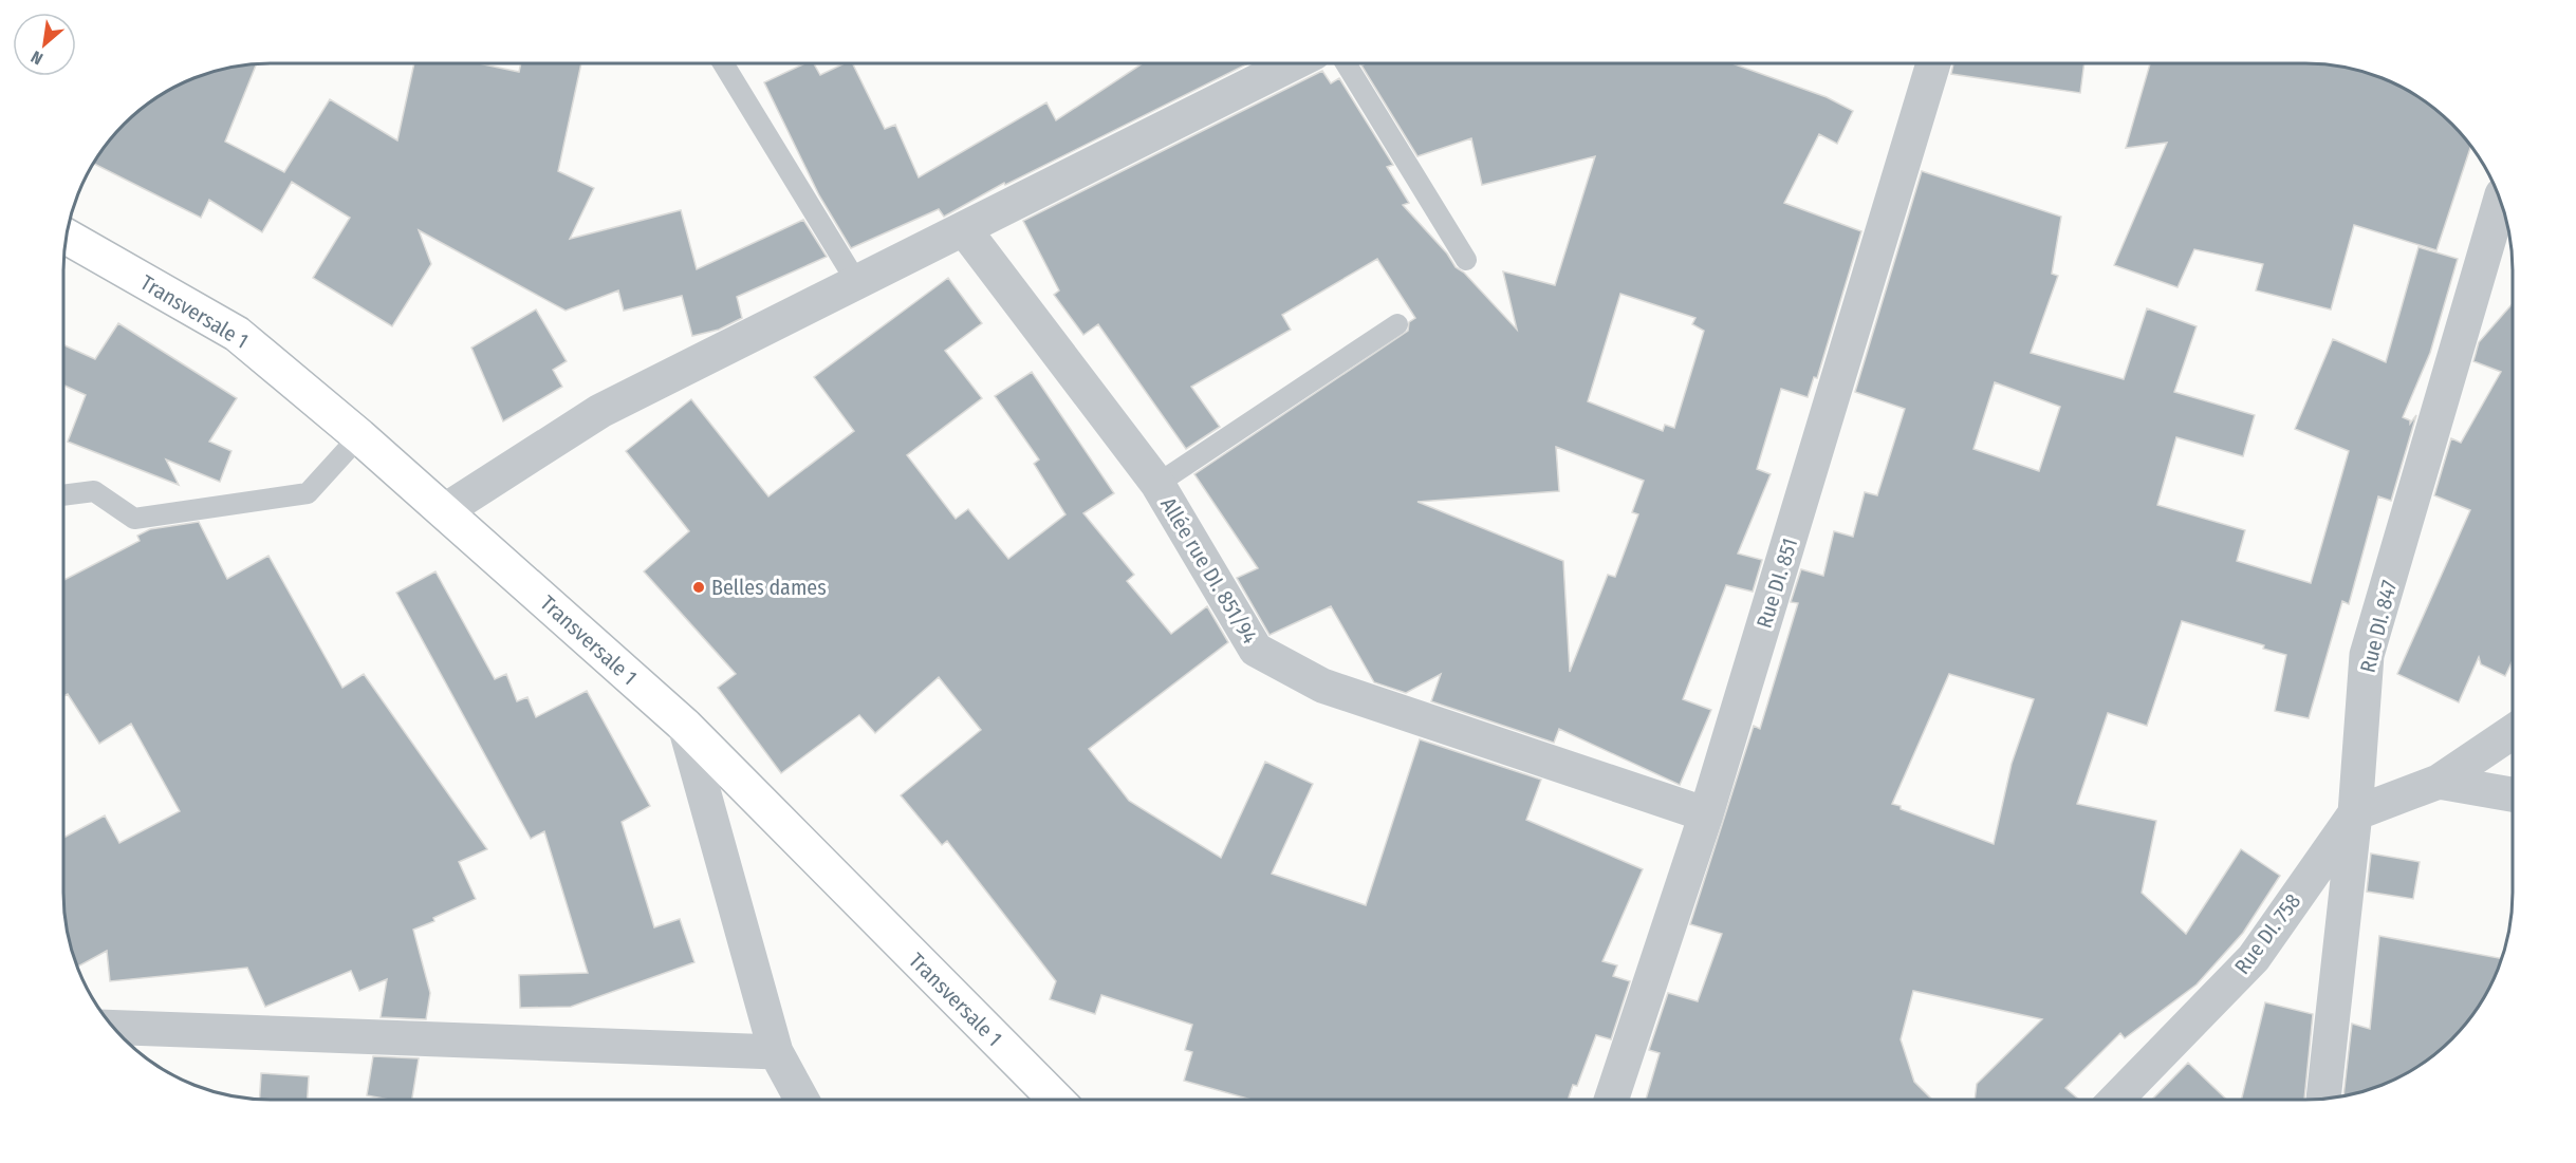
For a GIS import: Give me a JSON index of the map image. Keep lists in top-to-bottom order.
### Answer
{
  "streets": {
    "main road": ["Transversale 1"],
    "street": [
      "Allée rue DI. 851/94",
      "Rue DI. 851",
      "Rue DI. 847",
      "Rue DI. 758"
    ]
  },
  "crossings": [
    ["Allée rue DI. 851/94", "Rue DI. 851"],
    ["Rue DI. 847", "Rue DI. 758"]
  ],
  "places": ["Belles dames"],
  "north": "bottom left"
}
